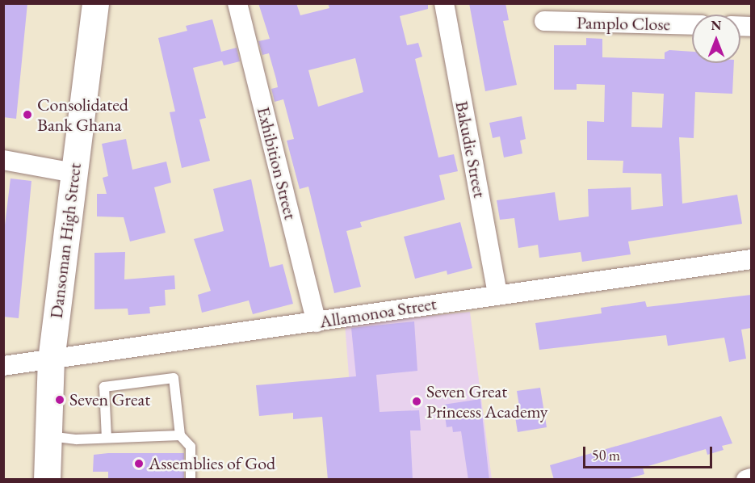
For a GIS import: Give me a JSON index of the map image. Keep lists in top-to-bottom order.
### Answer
{
  "streets": {
    "street": [
      "Pamplo Close",
      "Bakudie Street",
      "Exhibition Street",
      "Dansoman High Street",
      "Allamonoa Street"
    ]
  },
  "crossings": [
    ["Bakudie Street", "Allamonoa Street"],
    ["Exhibition Street", "Allamonoa Street"],
    ["Dansoman High Street", "Allamonoa Street"]
  ],
  "places": [
    "Consolidated Bank Ghana",
    "Seven Great",
    "Seven Great Princess Academy",
    "Assemblies of God"
  ],
  "scale_bar": "50 m",
  "north": "top"
}
